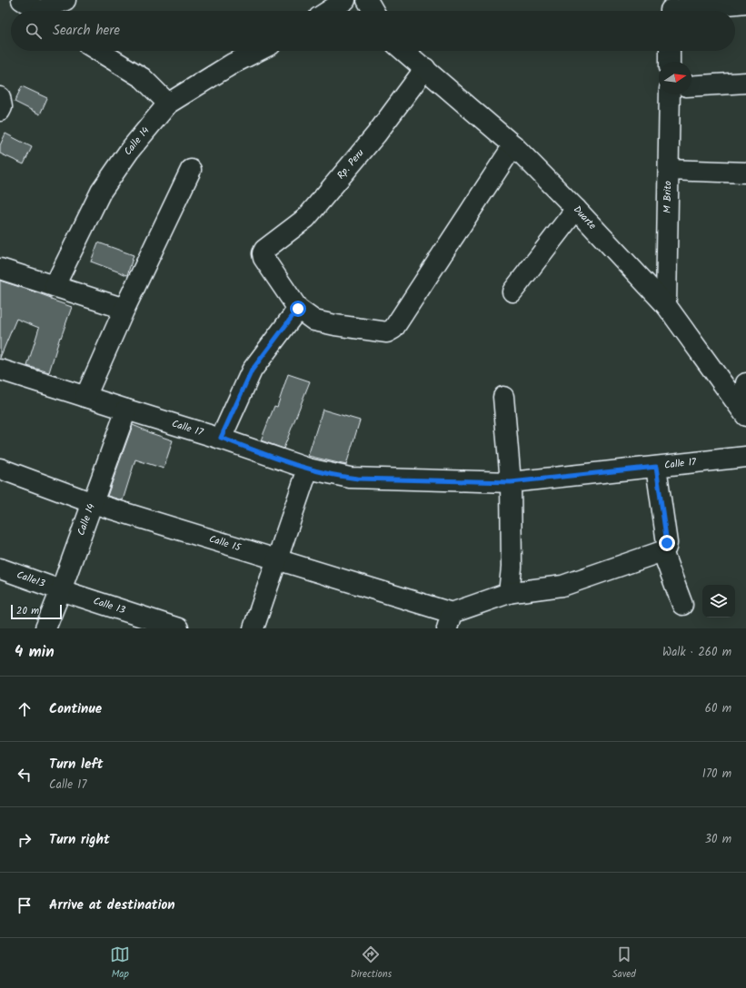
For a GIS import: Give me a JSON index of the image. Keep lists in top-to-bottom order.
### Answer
{
  "streets": {
    "street": [
      "Calle 14",
      "Rp. Peru",
      "M Brito",
      "Duarte",
      "Calle 17",
      "Calle 15",
      "Calle13",
      "Calle 13"
    ]
  },
  "crossings": [
    ["Calle 14", "Calle 17"],
    ["Calle 14", "Calle 15"],
    ["Calle 14", "Calle13"],
    ["Calle 14", "Calle 13"],
    ["Rp. Peru", "Duarte"],
    ["M Brito", "Duarte"],
    ["Calle13", "Calle 13"]
  ],
  "scale_bar": "20 m",
  "north": "right",
  "page": {
    "search": "Search here",
    "scale": "20 m",
    "heading": ["4 min", "Walk · 260 m"],
    "list": [
      ["Continue", "60 m"],
      ["Turn left", "Calle 17", "170 m"],
      ["Turn right", "30 m"],
      "Arrive at destination"
    ],
    "nav": ["Map", "Directions", "Saved"]
  }
}
